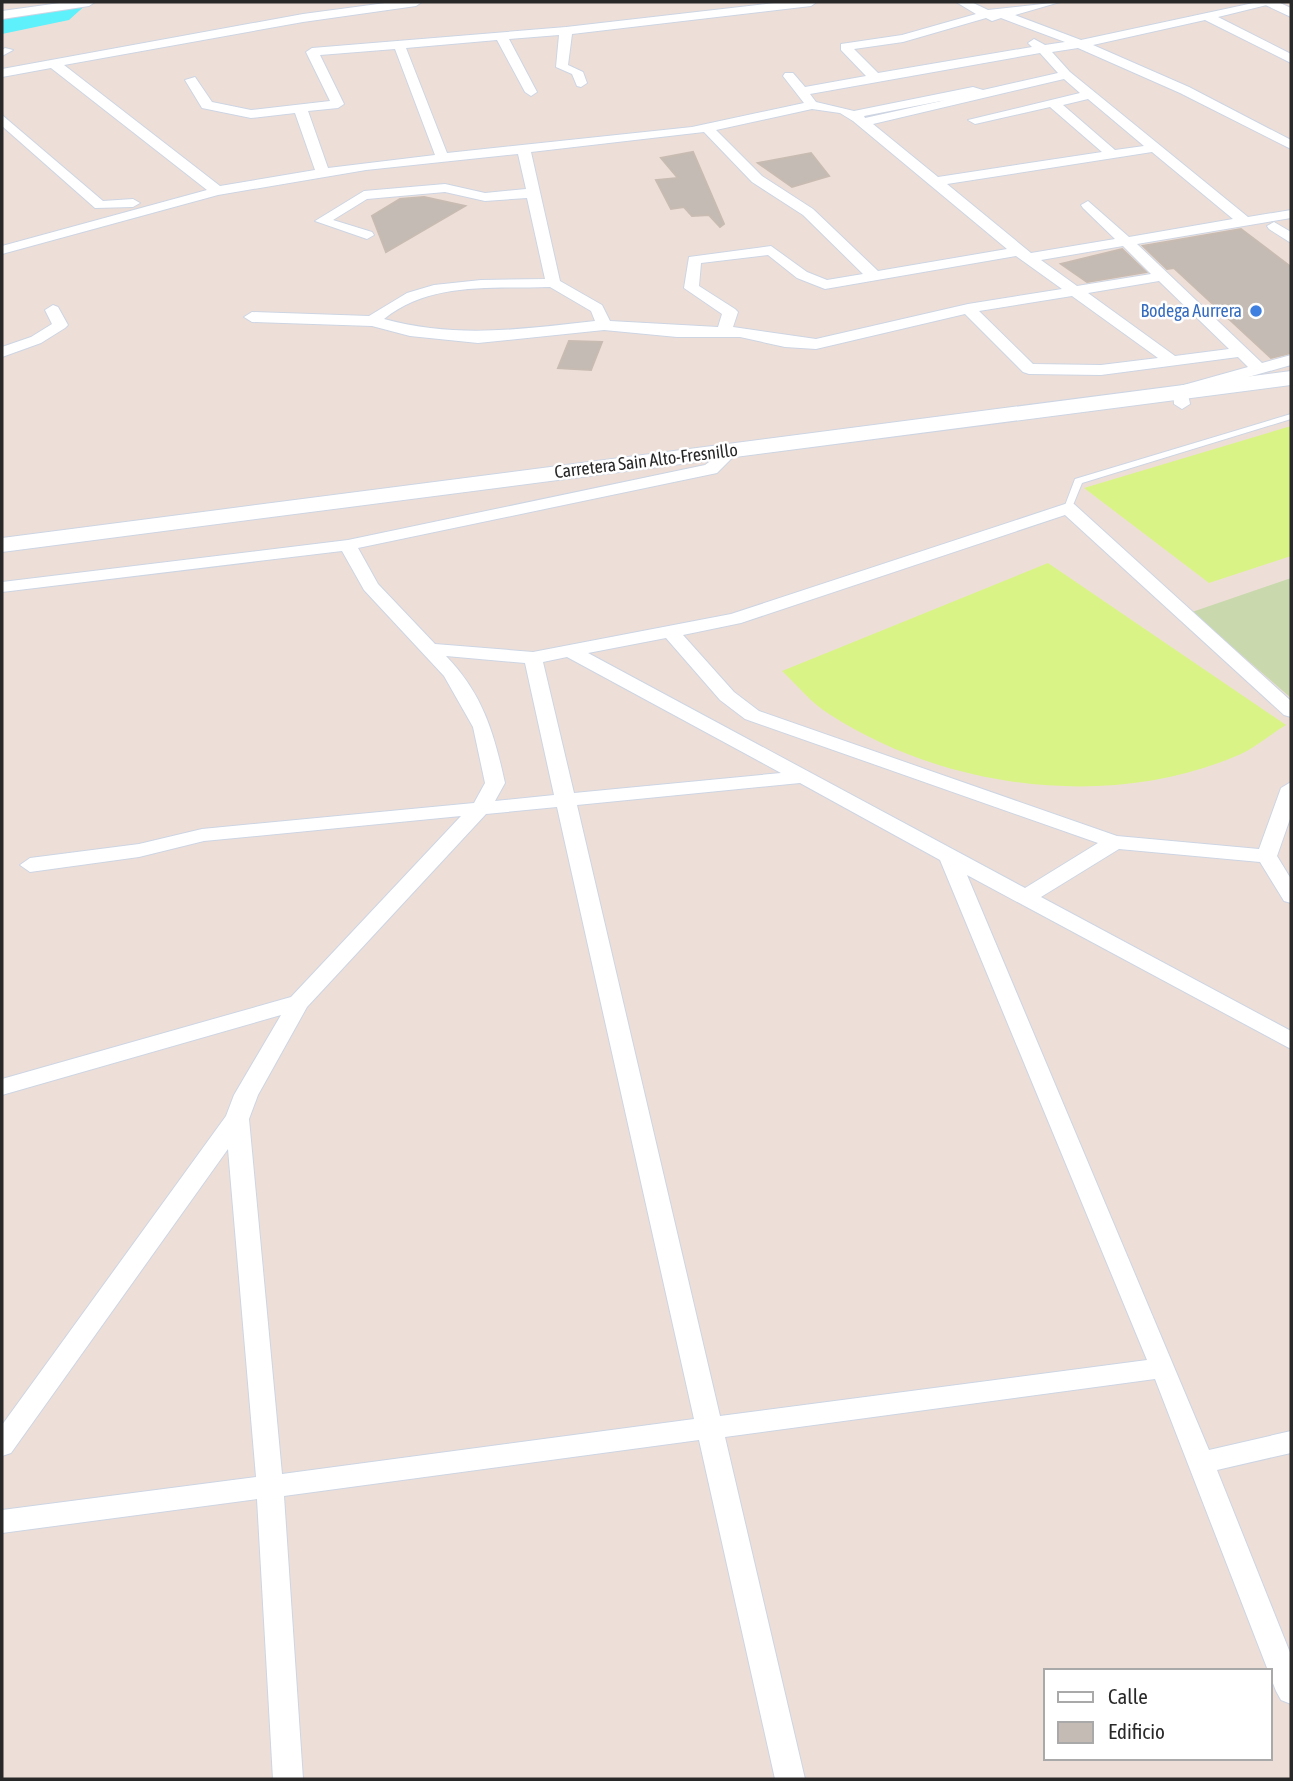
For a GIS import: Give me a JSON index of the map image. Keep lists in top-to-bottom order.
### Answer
{
  "streets": {
    "main road": ["Carretera Sain Alto-Fresnillo"]
  },
  "places": ["Bodega Aurrera"],
  "legend": ["Calle", "Edificio"]
}
